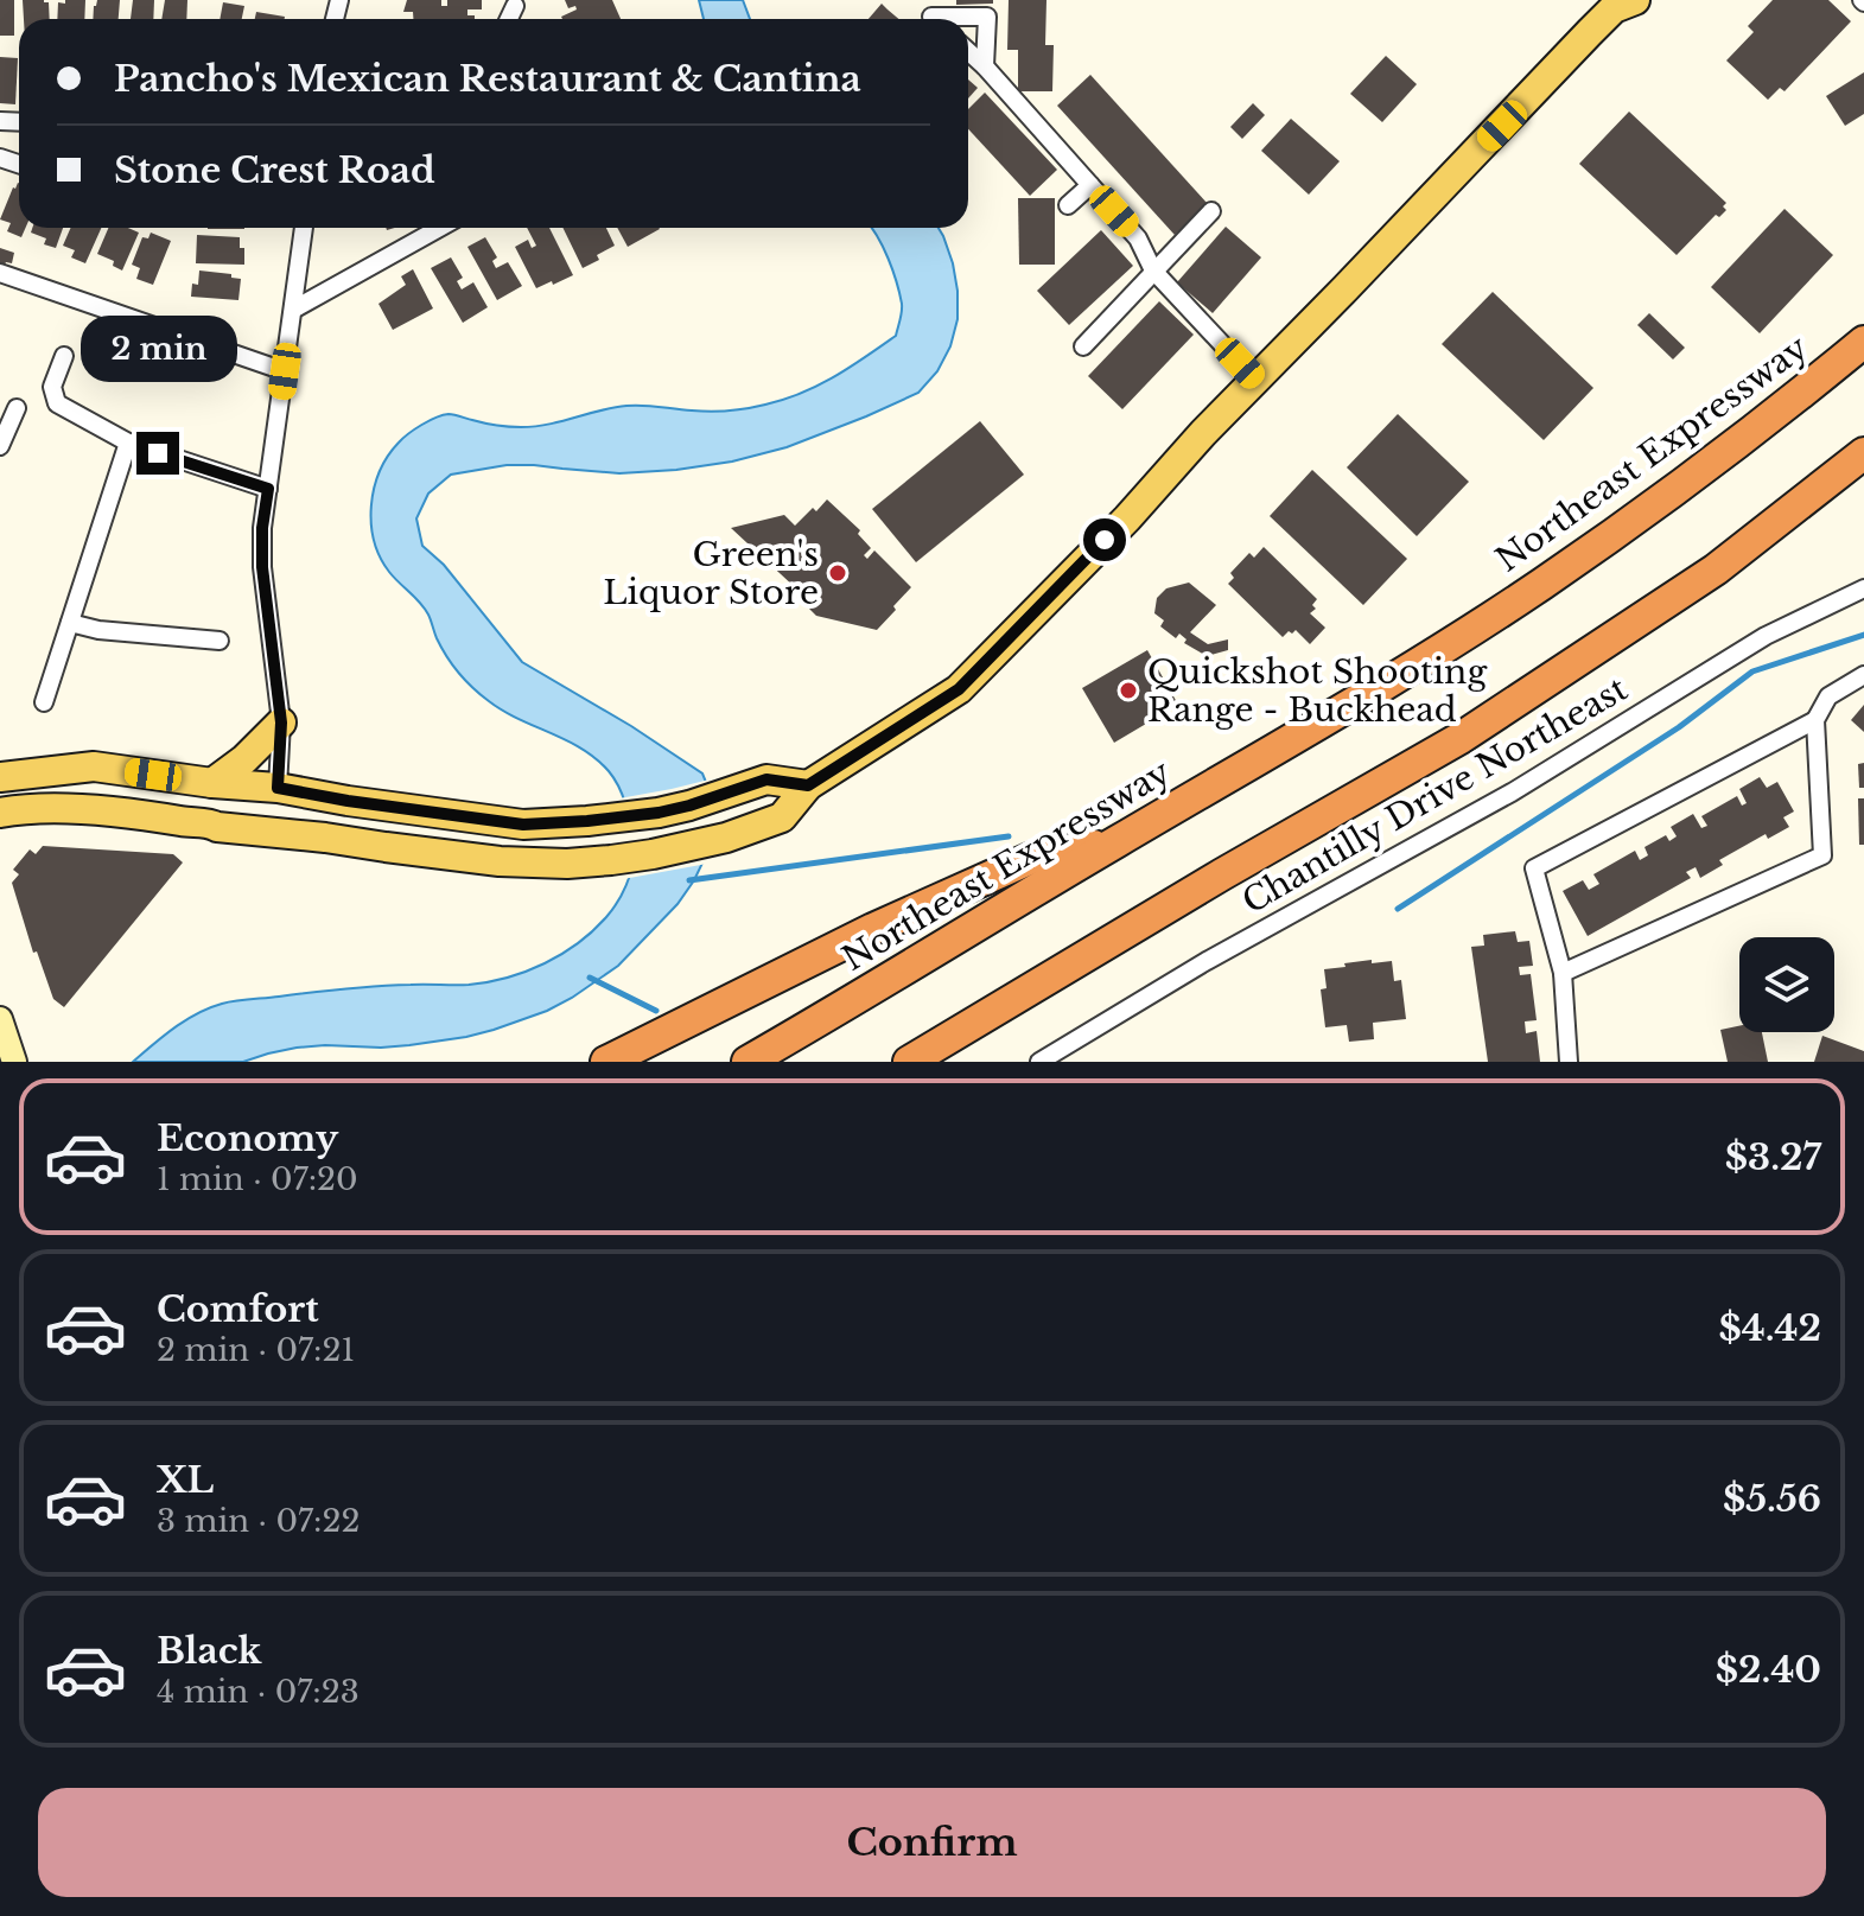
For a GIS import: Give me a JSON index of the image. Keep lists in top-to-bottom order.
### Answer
{
  "streets": {
    "highway": ["Northeast Expressway"],
    "street": ["Chantilly Drive Northeast"]
  },
  "places": ["Green's Liquor Store", "Quickshot Shooting Range - Buckhead"],
  "page": {
    "banner": ["Pancho's Mexican Restaurant & Cantina", "Stone Crest Road"],
    "bubble": "2 min",
    "list": [
      {
        "name": "Economy",
        "note": "1 min · 07:20",
        "value": "$3.27"
      },
      {
        "name": "Comfort",
        "note": "2 min · 07:21",
        "value": "$4.42"
      },
      {
        "name": "XL",
        "note": "3 min · 07:22",
        "value": "$5.56"
      },
      {
        "name": "Black",
        "note": "4 min · 07:23",
        "value": "$2.40"
      }
    ],
    "buttons": "Confirm"
  }
}
